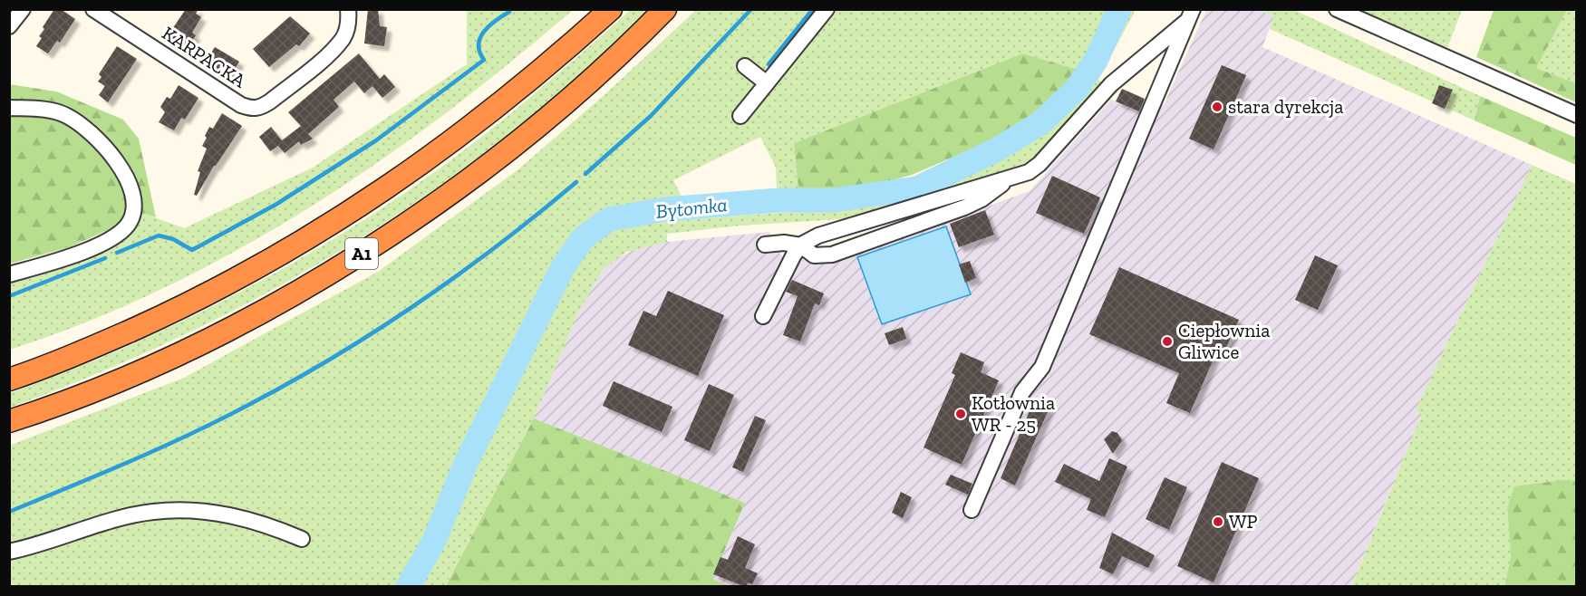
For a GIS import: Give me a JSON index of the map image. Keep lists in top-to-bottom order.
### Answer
{
  "streets": {
    "highway": ["A1"],
    "street": ["KARPACKA"]
  },
  "water": ["Bytomka"],
  "places": [
    "stara dyrekcja",
    "Ciepłownia Gliwice",
    "Kotłownia WR - 25",
    "WP"
  ]
}
